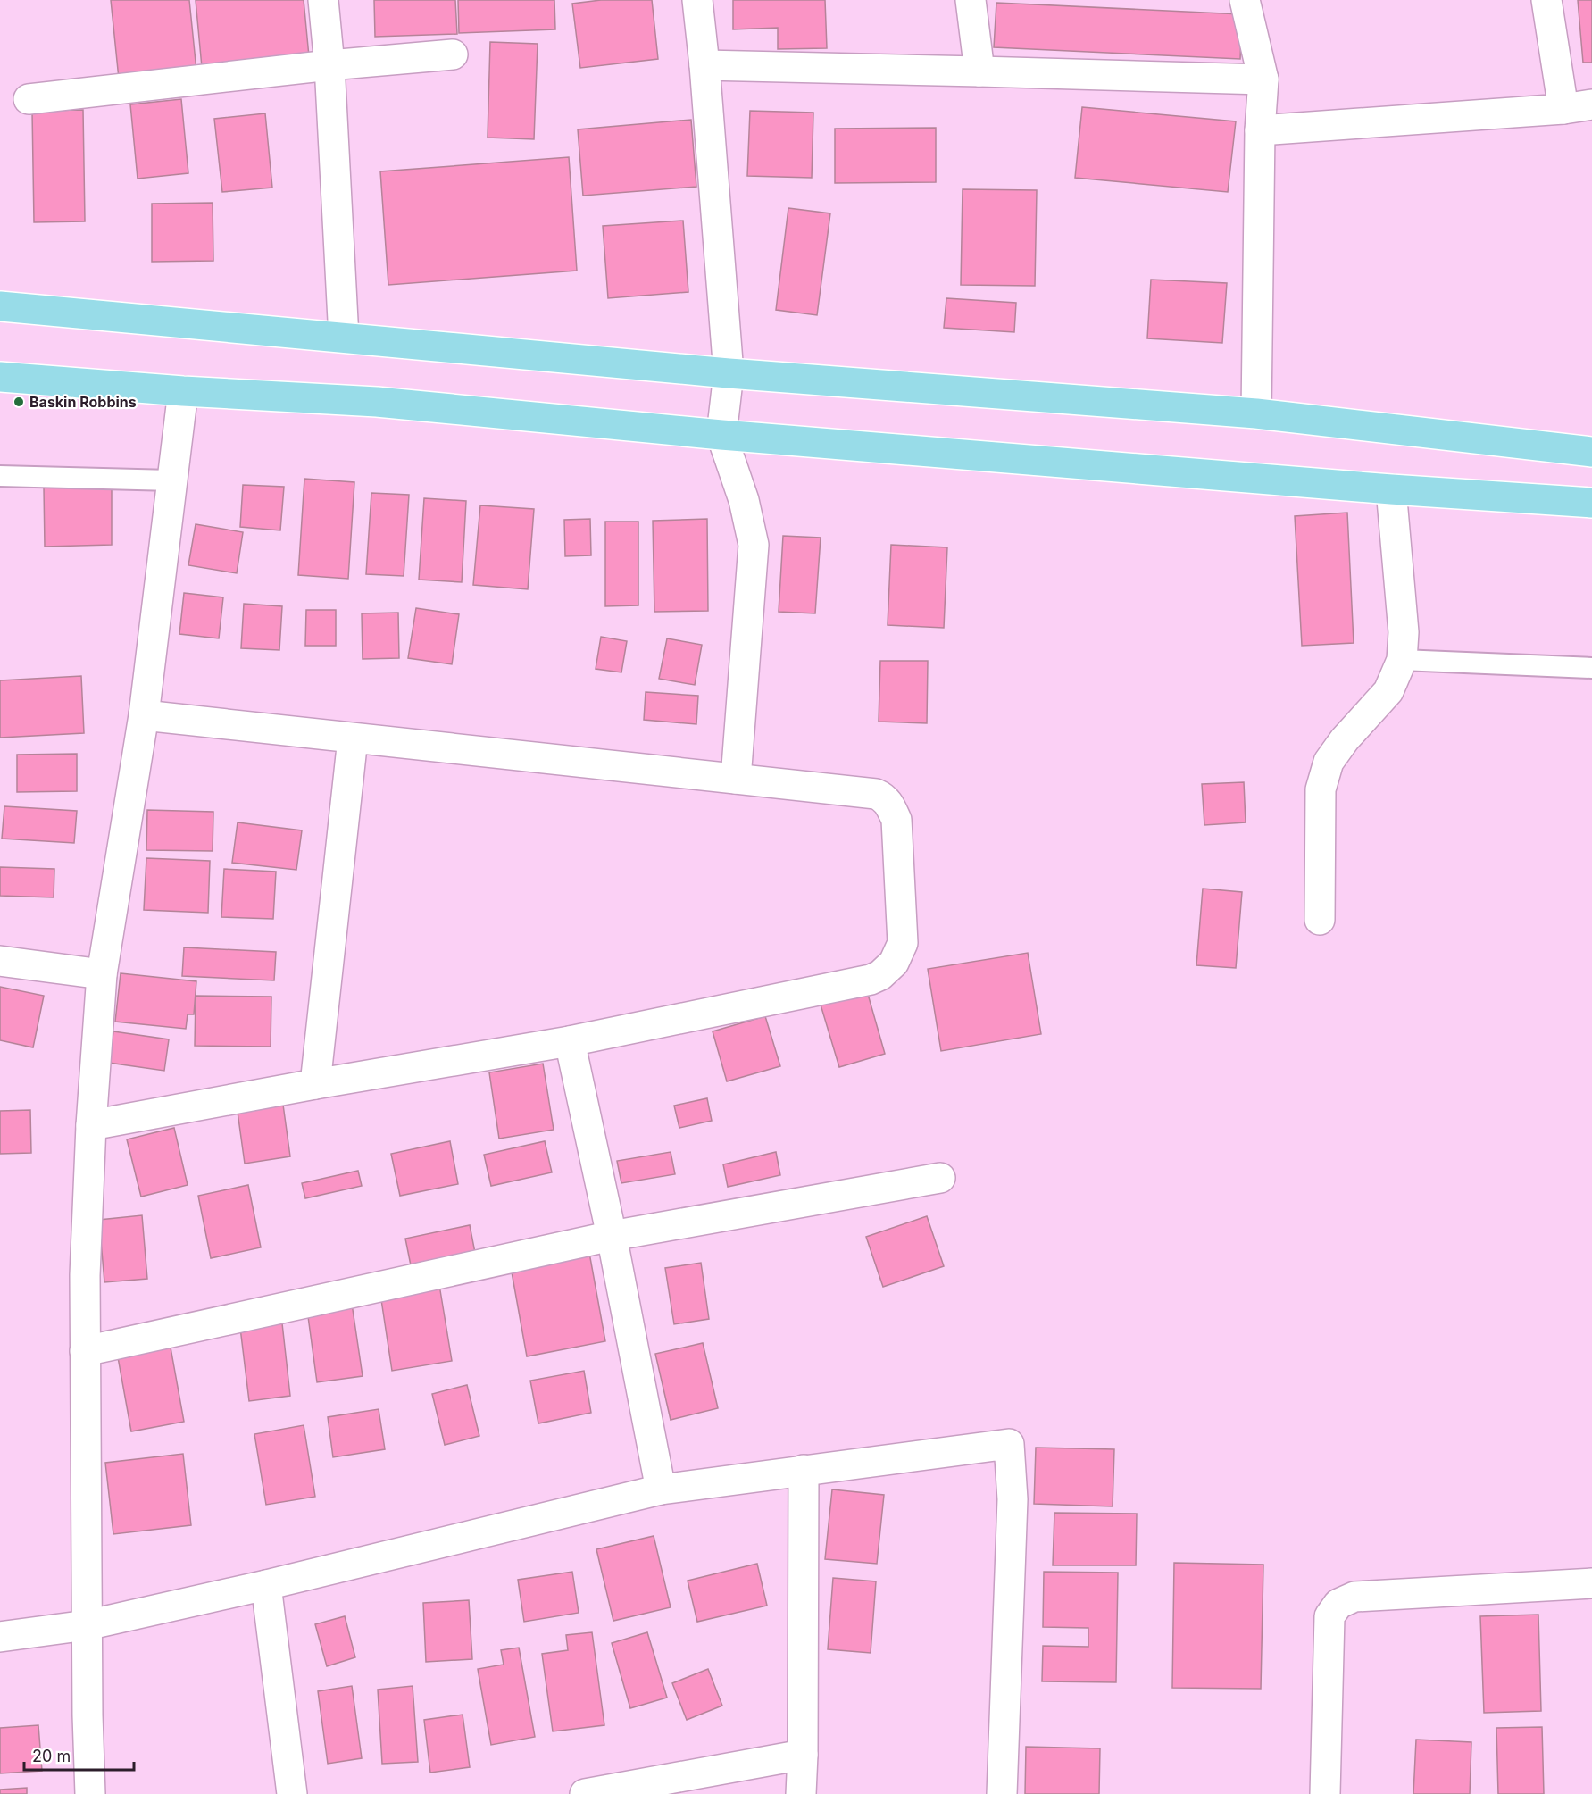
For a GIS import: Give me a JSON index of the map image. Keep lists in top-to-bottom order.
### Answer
{
  "places": ["Baskin Robbins"],
  "scale_bar": "20 m"
}
